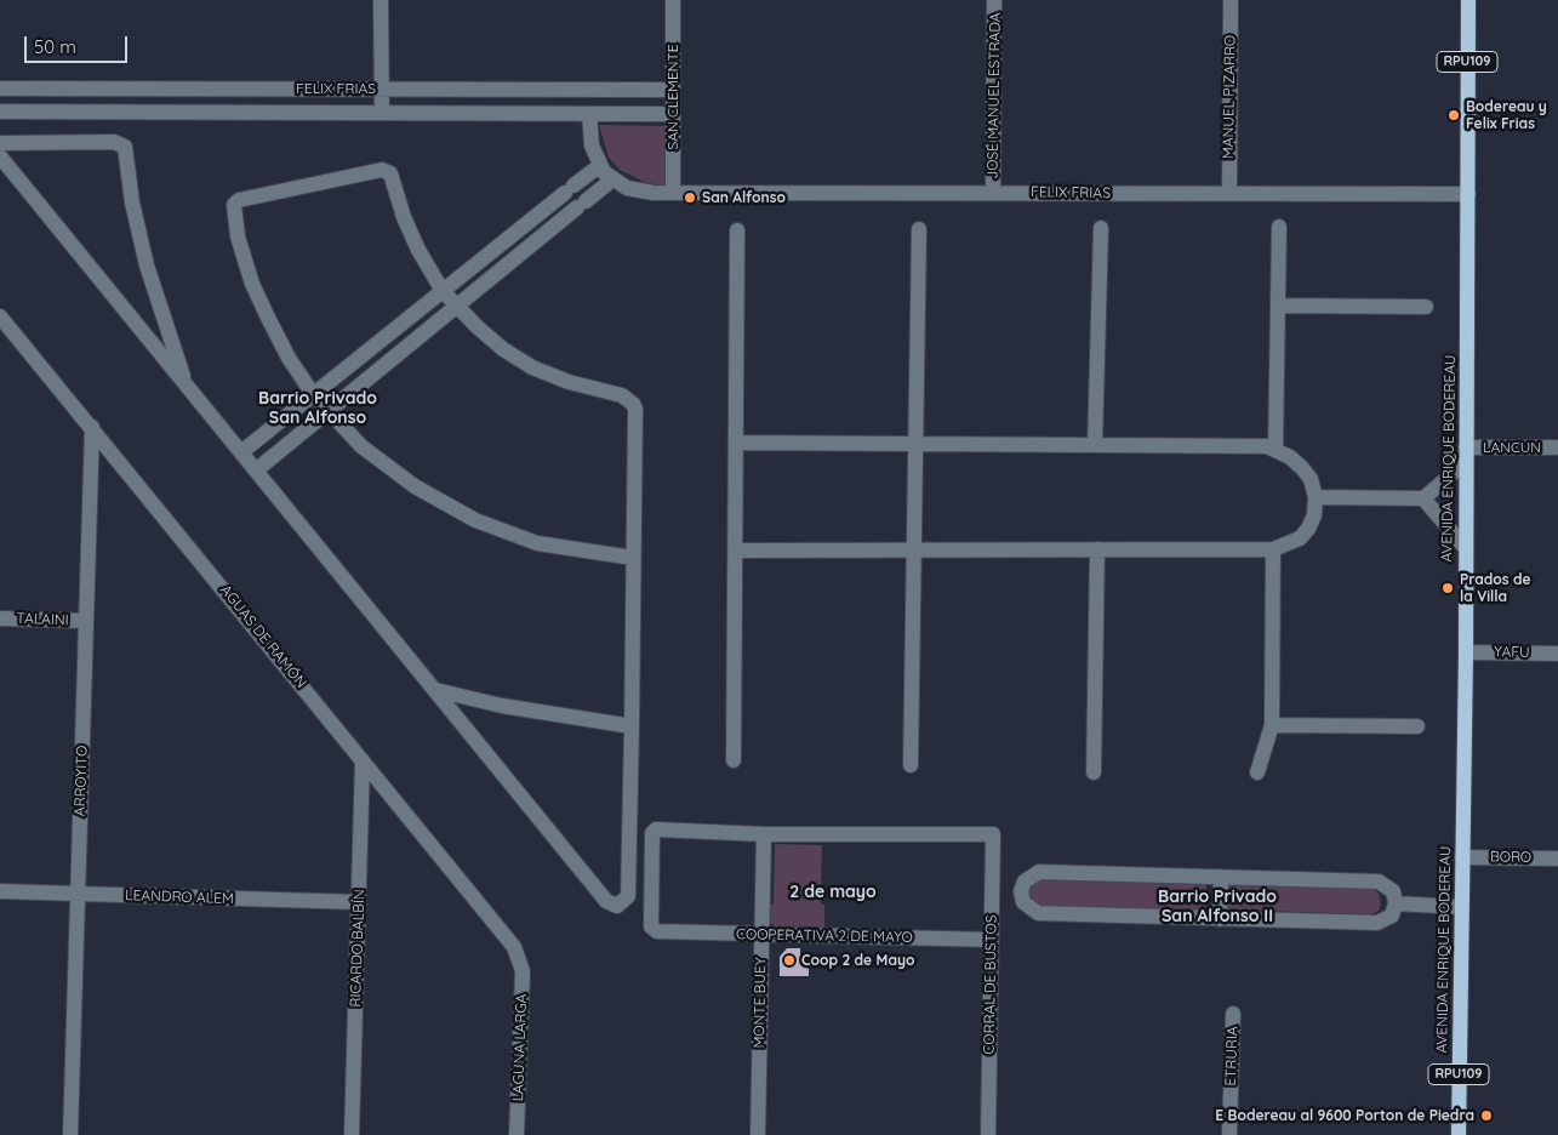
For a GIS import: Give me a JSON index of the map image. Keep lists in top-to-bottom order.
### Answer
{
  "streets": {
    "main road": ["RPU109", "AVENIDA ENRIQUE BODEREAU"],
    "street": [
      "FELIX FRIAS",
      "JOSÉ MANUEL ESTRADA",
      "SAN CLEMENTE",
      "MANUEL PIZARRO",
      "LANCUN",
      "TALAINI",
      "AGUAS DE RAMÓN",
      "YAFU",
      "ARROYITO",
      "BORO",
      "LEANDRO ALEM",
      "COOPERATIVA 2 DE MAYO",
      "RICARDO BALBÍN",
      "CORRAL DE BUSTOS",
      "MONTE BUEY",
      "LAGUNA LARGA",
      "ETRURIA"
    ]
  },
  "crossings": [
    ["FELIX FRIAS", "JOSÉ MANUEL ESTRADA"],
    ["FELIX FRIAS", "SAN CLEMENTE"],
    ["FELIX FRIAS", "MANUEL PIZARRO"],
    ["FELIX FRIAS", "AVENIDA ENRIQUE BODEREAU"],
    ["LANCUN", "AVENIDA ENRIQUE BODEREAU"],
    ["AVENIDA ENRIQUE BODEREAU", "YAFU"],
    ["AVENIDA ENRIQUE BODEREAU", "BORO"],
    ["TALAINI", "ARROYITO"],
    ["AGUAS DE RAMÓN", "ARROYITO"],
    ["AGUAS DE RAMÓN", "RICARDO BALBÍN"],
    ["AGUAS DE RAMÓN", "LAGUNA LARGA"],
    ["ARROYITO", "LEANDRO ALEM"],
    ["LEANDRO ALEM", "RICARDO BALBÍN"],
    ["COOPERATIVA 2 DE MAYO", "CORRAL DE BUSTOS"],
    ["COOPERATIVA 2 DE MAYO", "MONTE BUEY"],
    ["CORRAL DE BUSTOS", "MONTE BUEY"]
  ],
  "districts": ["Barrio Privado San Alfonso", "2 de mayo", "Barrio Privado San Alfonso II"],
  "places": [
    "Bodereau y Felix Frias",
    "San Alfonso",
    "Prados de la Villa",
    "Coop 2 de Mayo",
    "E Bodereau al 9600 Porton de Piedra"
  ],
  "scale_bar": "50 m"
}
